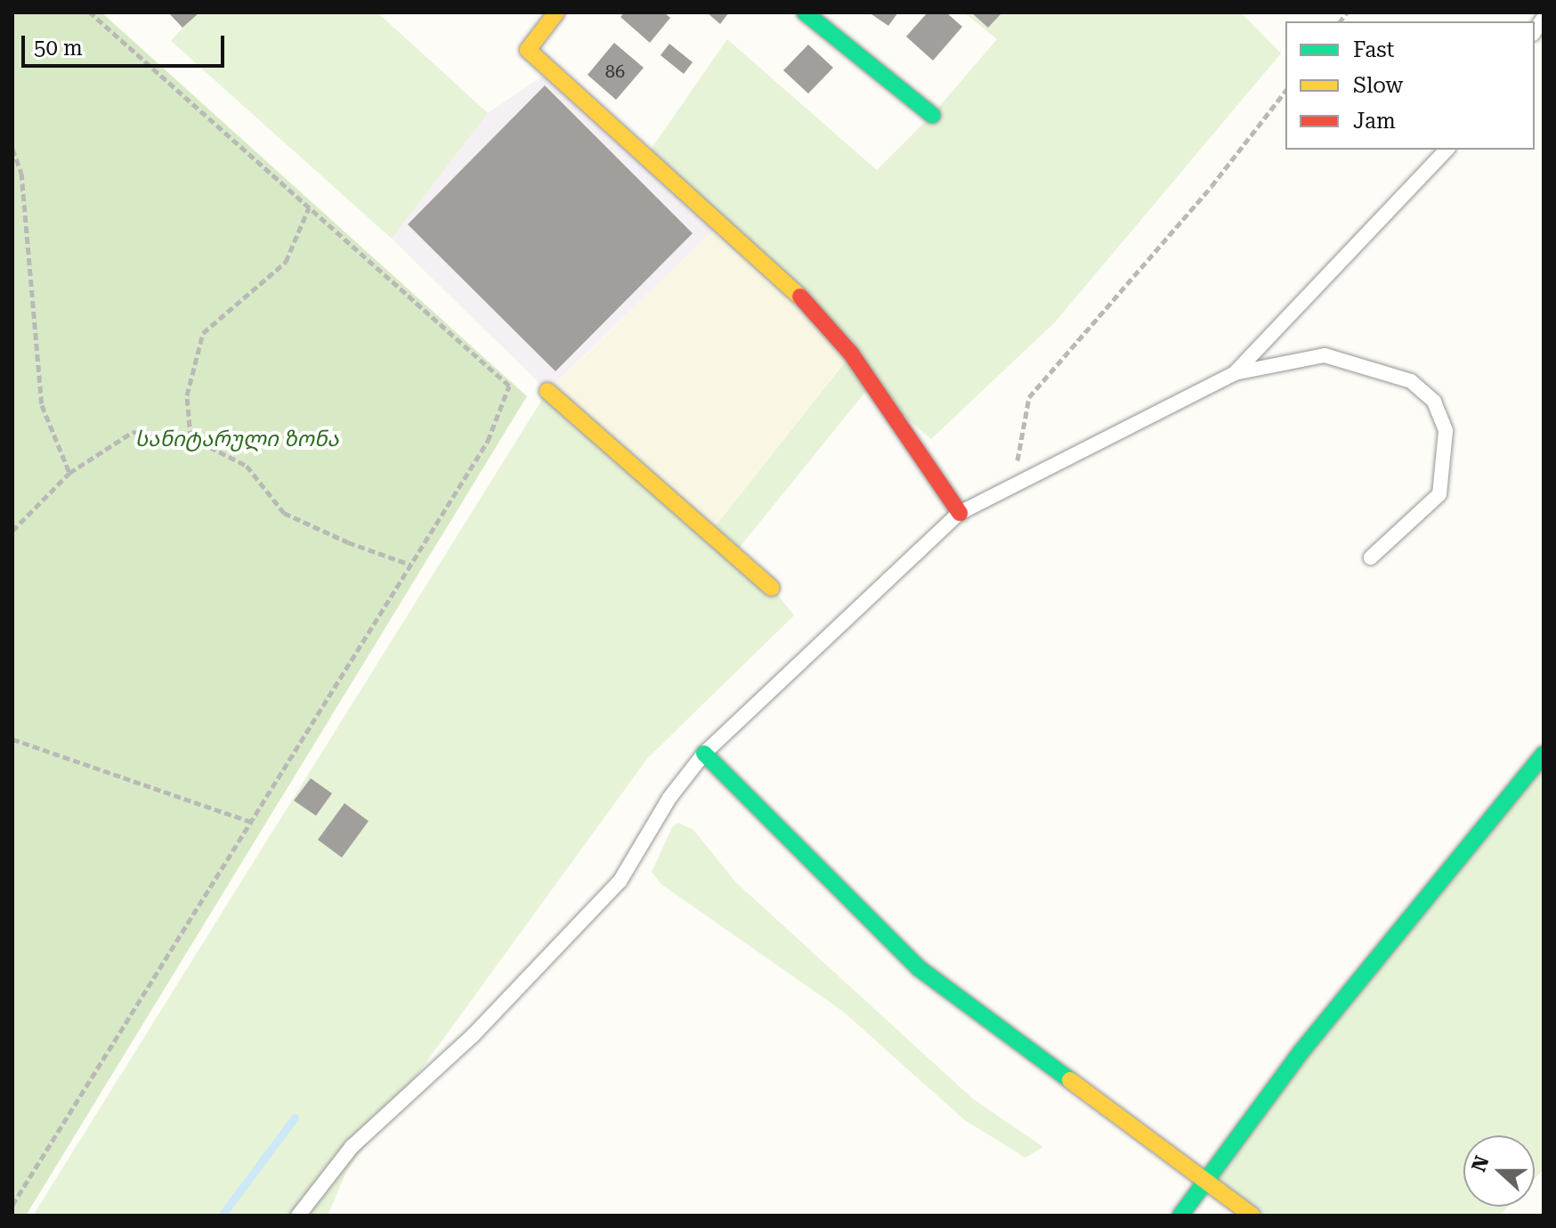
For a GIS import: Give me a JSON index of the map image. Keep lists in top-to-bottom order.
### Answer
{
  "parks": ["სანიტარული ზონა"],
  "house_numbers": ["86"],
  "legend": ["Fast", "Slow", "Jam"],
  "scale_bar": "50 m",
  "north": "left"
}
